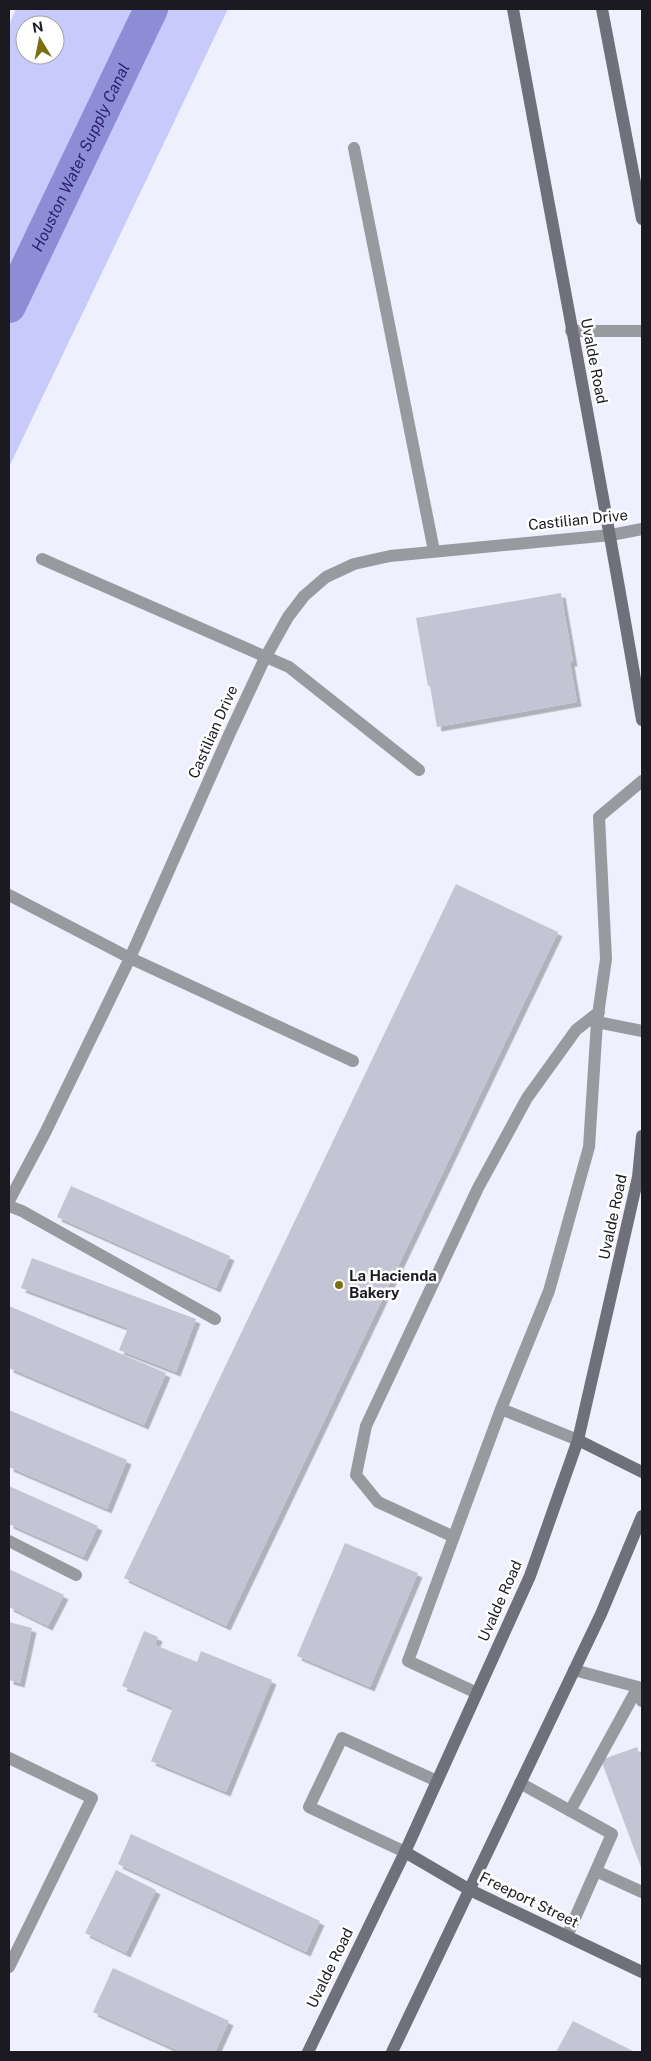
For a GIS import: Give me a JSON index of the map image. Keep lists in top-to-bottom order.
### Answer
{
  "streets": {
    "main road": ["Uvalde Road", "Freeport Street"],
    "street": ["Castilian Drive"]
  },
  "crossings": [
    ["Uvalde Road", "Castilian Drive"],
    ["Uvalde Road", "Freeport Street"]
  ],
  "water": ["Houston Water Supply Canal"],
  "places": ["La Hacienda Bakery"],
  "north": "top"
}
